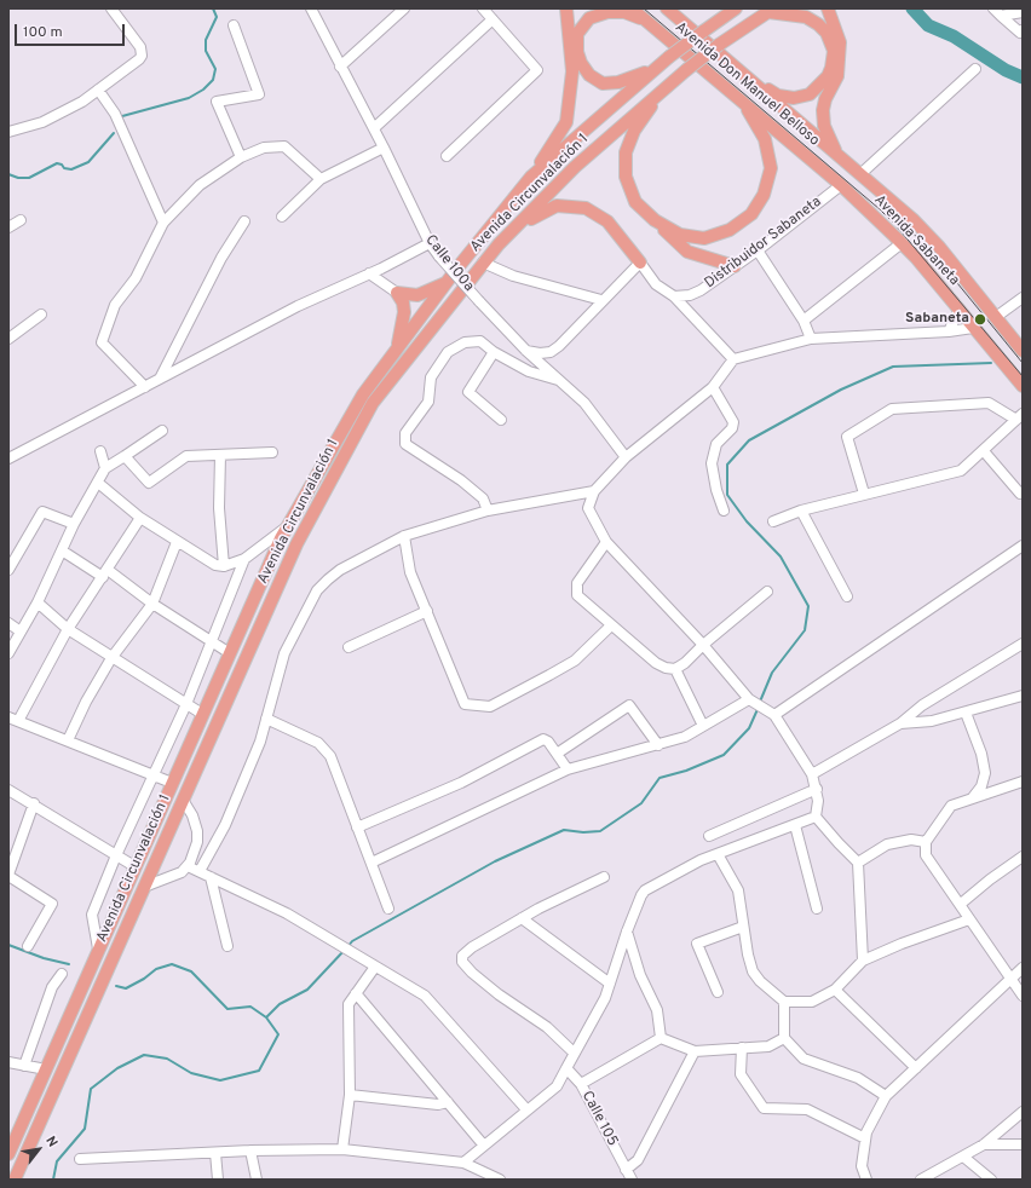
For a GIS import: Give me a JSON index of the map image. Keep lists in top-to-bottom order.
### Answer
{
  "streets": {
    "main road": ["Avenida Don Manuel Belloso", "Avenida Circunvalación 1", "Avenida Sabaneta"],
    "street": ["Distribuidor Sabaneta", "Calle 100a", "Calle 105"]
  },
  "crossings": [
    ["Avenida Don Manuel Belloso", "Avenida Sabaneta"],
    ["Avenida Don Manuel Belloso", "Distribuidor Sabaneta"],
    ["Avenida Sabaneta", "Distribuidor Sabaneta"]
  ],
  "places": ["Sabaneta"],
  "scale_bar": "100 m",
  "north": "top right"
}
